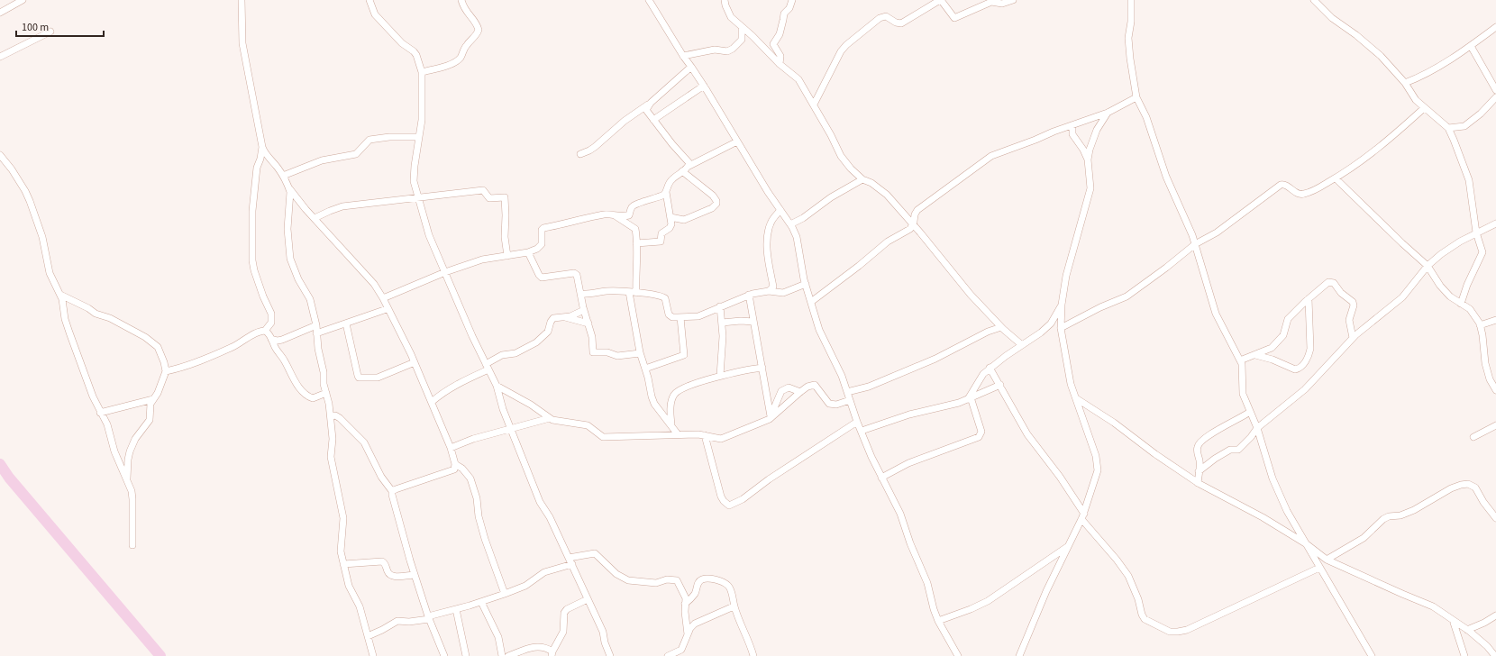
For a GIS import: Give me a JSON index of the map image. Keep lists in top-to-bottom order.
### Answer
{
  "scale_bar": "100 m"
}
